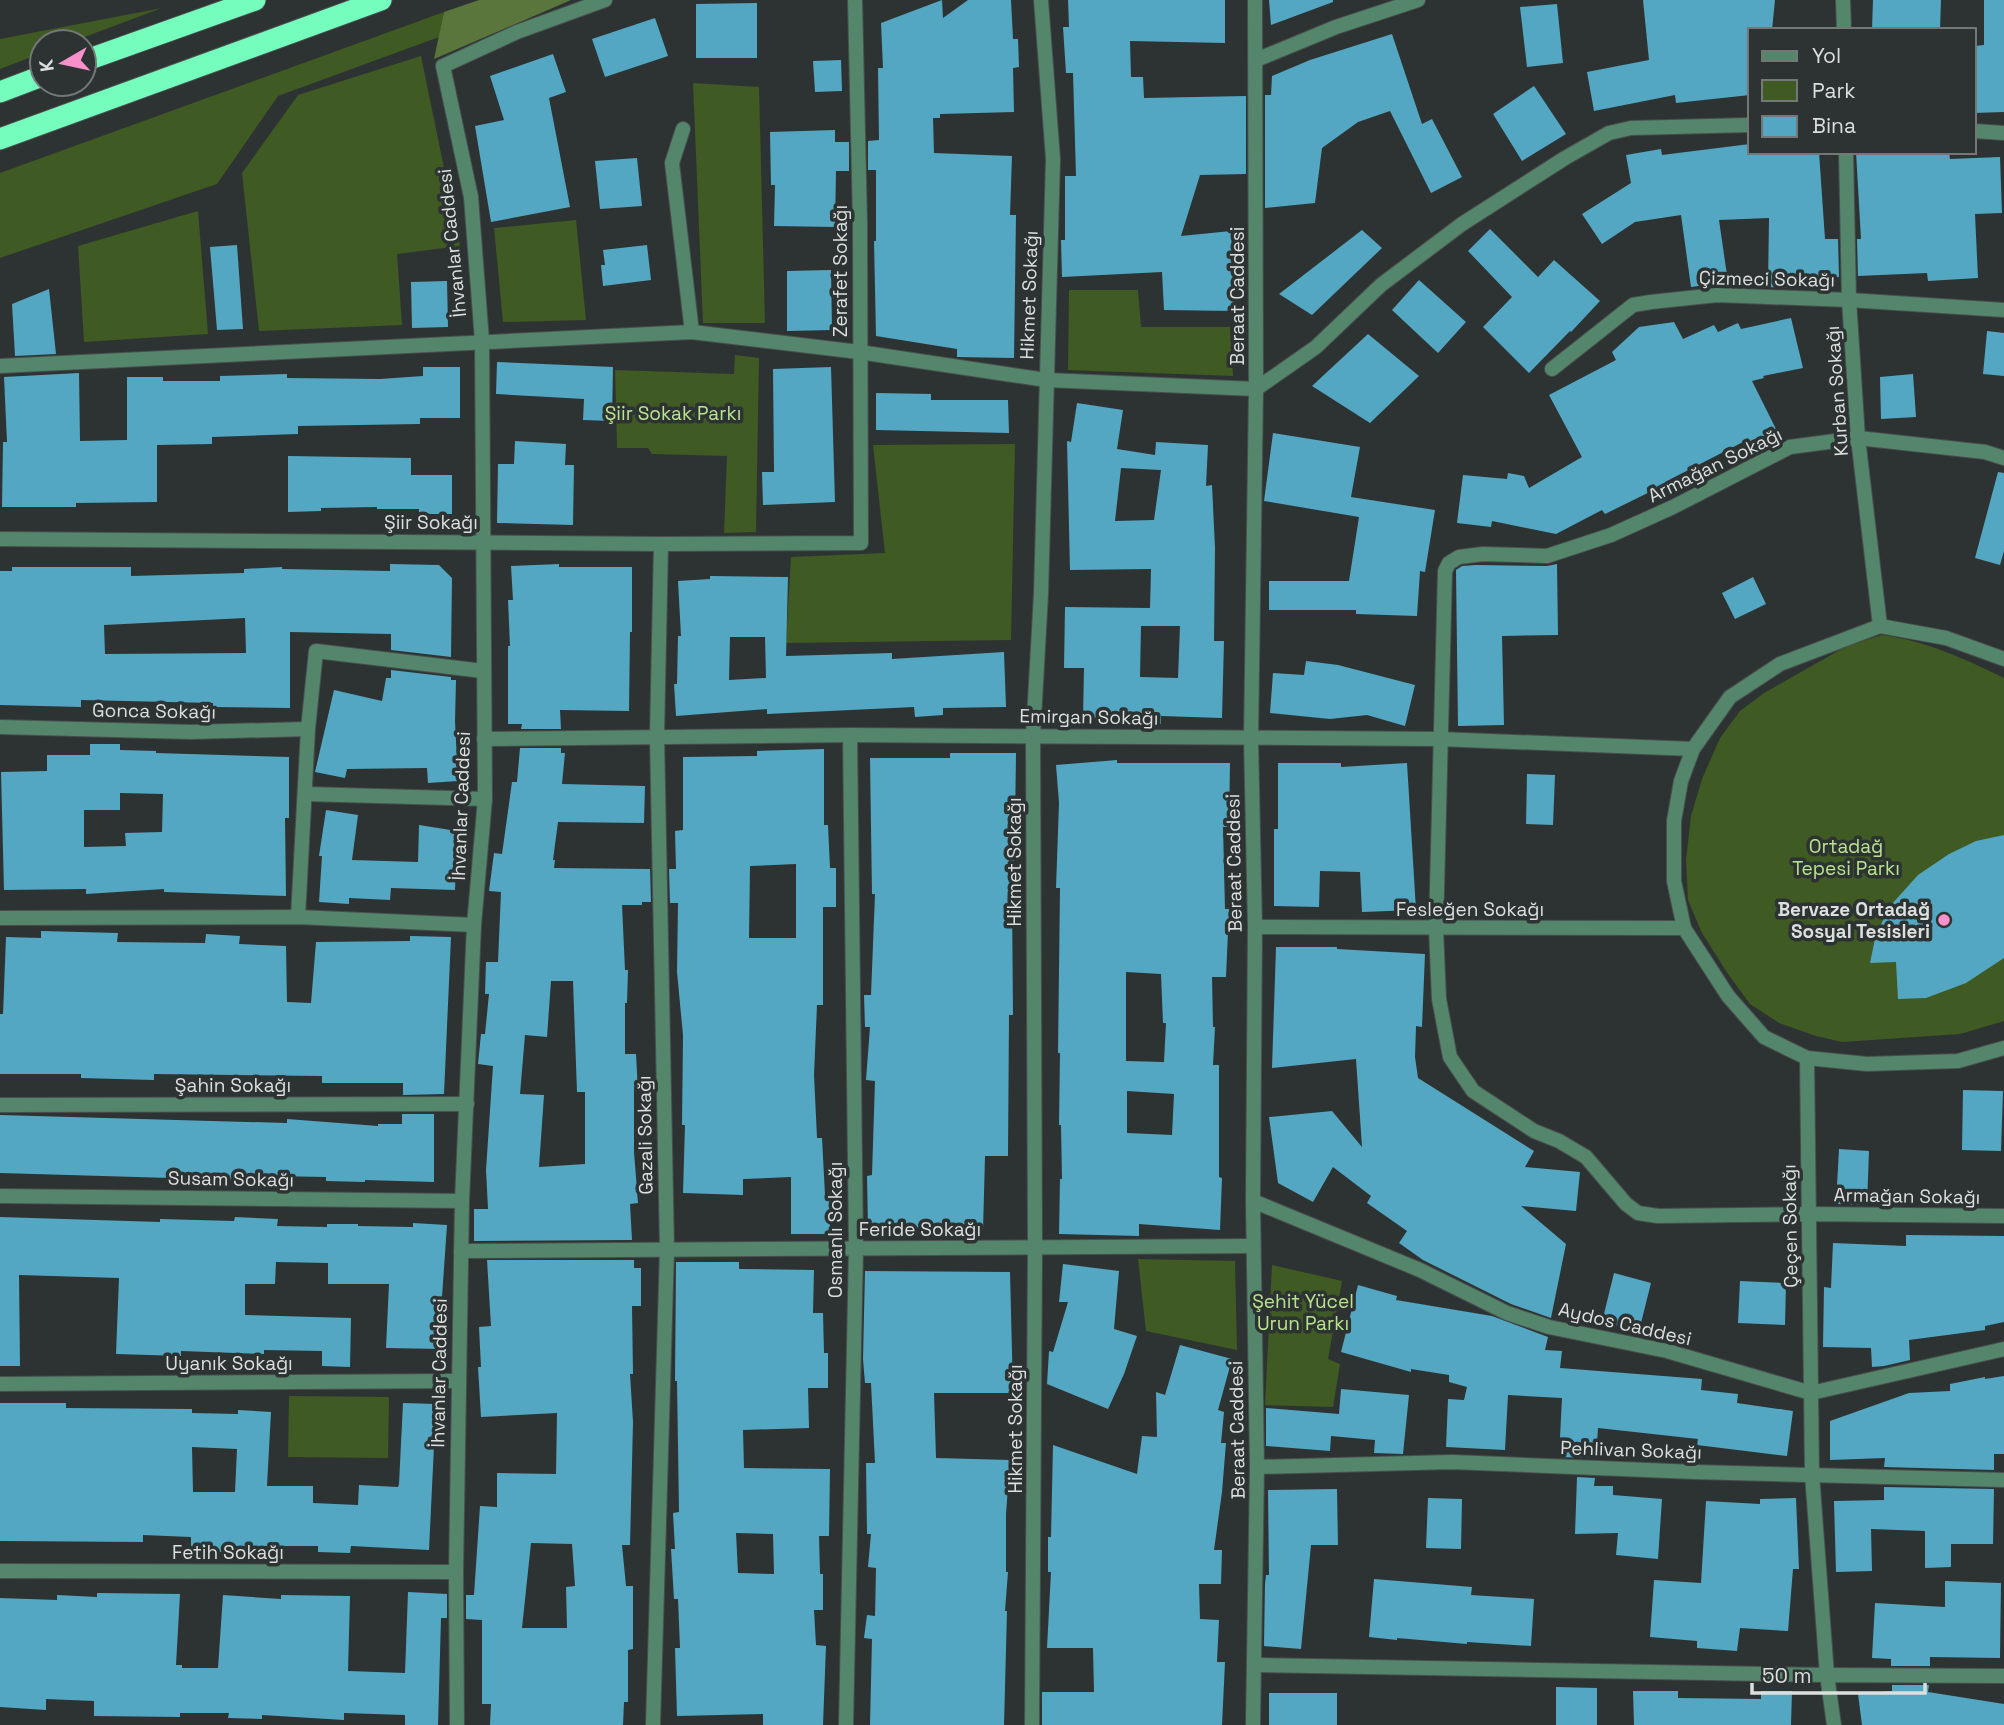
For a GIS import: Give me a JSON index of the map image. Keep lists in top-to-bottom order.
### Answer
{
  "streets": {
    "street": [
      "İhvanlar Caddesi",
      "Zerafet Sokağı",
      "Çizmeci Sokağı",
      "Hikmet Sokağı",
      "Beraat Caddesi",
      "Kurban Sokağı",
      "Armağan Sokağı",
      "Şiir Sokağı",
      "Gonca Sokağı",
      "Emirgan Sokağı",
      "Fesleğen Sokağı",
      "Şahin Sokağı",
      "Gazali Sokağı",
      "Susam Sokağı",
      "Çeçen Sokağı",
      "Feride Sokağı",
      "Osmanlı Sokağı",
      "Aydos Caddesi",
      "Uyanık Sokağı",
      "Pehlivan Sokağı",
      "Fetih Sokağı"
    ]
  },
  "crossings": [
    ["İhvanlar Caddesi", "Şiir Sokağı"],
    ["İhvanlar Caddesi", "Emirgan Sokağı"],
    ["İhvanlar Caddesi", "Şahin Sokağı"],
    ["İhvanlar Caddesi", "Susam Sokağı"],
    ["İhvanlar Caddesi", "Feride Sokağı"],
    ["İhvanlar Caddesi", "Uyanık Sokağı"],
    ["İhvanlar Caddesi", "Fetih Sokağı"],
    ["Zerafet Sokağı", "Şiir Sokağı"],
    ["Çizmeci Sokağı", "Kurban Sokağı"],
    ["Hikmet Sokağı", "Emirgan Sokağı"],
    ["Hikmet Sokağı", "Feride Sokağı"],
    ["Beraat Caddesi", "Emirgan Sokağı"],
    ["Beraat Caddesi", "Fesleğen Sokağı"],
    ["Beraat Caddesi", "Feride Sokağı"],
    ["Beraat Caddesi", "Aydos Caddesi"],
    ["Beraat Caddesi", "Pehlivan Sokağı"],
    ["Kurban Sokağı", "Armağan Sokağı"],
    ["Armağan Sokağı", "Emirgan Sokağı"],
    ["Armağan Sokağı", "Fesleğen Sokağı"],
    ["Armağan Sokağı", "Çeçen Sokağı"],
    ["Şiir Sokağı", "Gazali Sokağı"],
    ["Emirgan Sokağı", "Gazali Sokağı"],
    ["Emirgan Sokağı", "Osmanlı Sokağı"],
    ["Gazali Sokağı", "Feride Sokağı"],
    ["Çeçen Sokağı", "Aydos Caddesi"],
    ["Çeçen Sokağı", "Pehlivan Sokağı"],
    ["Feride Sokağı", "Osmanlı Sokağı"]
  ],
  "parks": ["Şiir Sokak Parkı", "Ortadağ Tepesi Parkı", "Şehit Yücel Urun Parkı"],
  "places": ["Bervaze Ortadağ Sosyal Tesisleri"],
  "legend": ["Yol", "Park", "Bina"],
  "scale_bar": "50 m",
  "north": "left"
}
